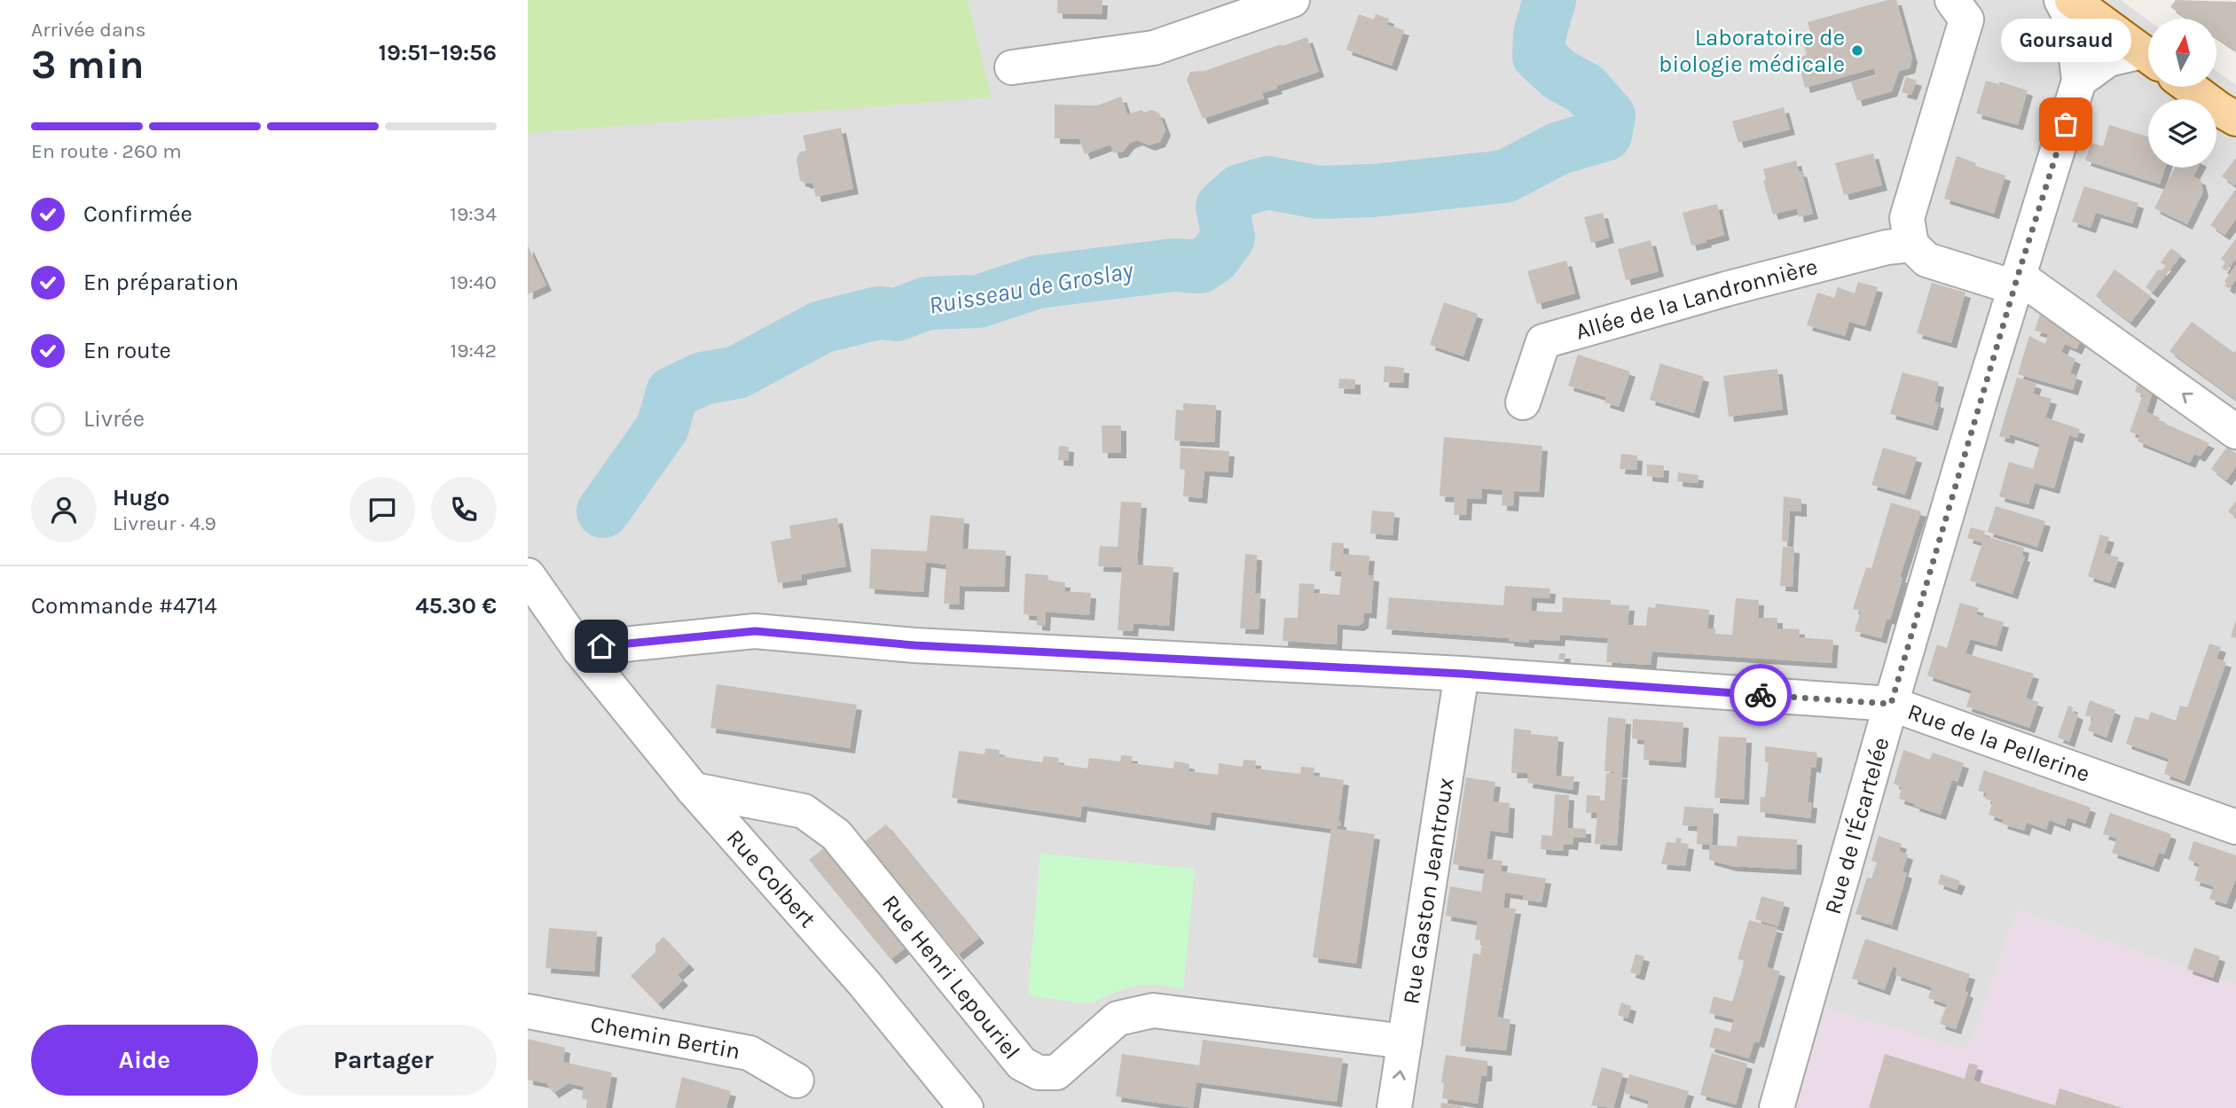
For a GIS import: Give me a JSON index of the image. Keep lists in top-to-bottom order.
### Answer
{
  "streets": {
    "street": [
      "Allée de la Landronnière",
      "Rue de la Pellerine",
      "Rue de l'Écartelée",
      "Rue Colbert",
      "Rue Gaston Jeantroux",
      "Rue Henri Lepouriel",
      "Chemin Bertin"
    ]
  },
  "crossings": [
    ["Rue de la Pellerine", "Rue de l'Écartelée"],
    ["Rue de la Pellerine", "Rue Colbert"],
    ["Rue de la Pellerine", "Rue Gaston Jeantroux"],
    ["Rue Colbert", "Rue Henri Lepouriel"],
    ["Rue Gaston Jeantroux", "Rue Henri Lepouriel"]
  ],
  "water": ["Ruisseau de Groslay"],
  "places": ["Laboratoire de biologie médicale", "Goursaud"],
  "north": "top",
  "page": {
    "heading": ["3 min", "Arrivée dans", "19:51–19:56"],
    "panel": [
      "Hugo",
      "Livreur · 4.9",
      "Commande #4714",
      "45.30 €"
    ],
    "bubble": "Goursaud",
    "bar": "En route · 260 m",
    "list": [
      ["Confirmée", "19:34"],
      ["En préparation", "19:40"],
      ["En route", "19:42"],
      "Livrée"
    ],
    "buttons": ["Aide", "Partager"]
  }
}
